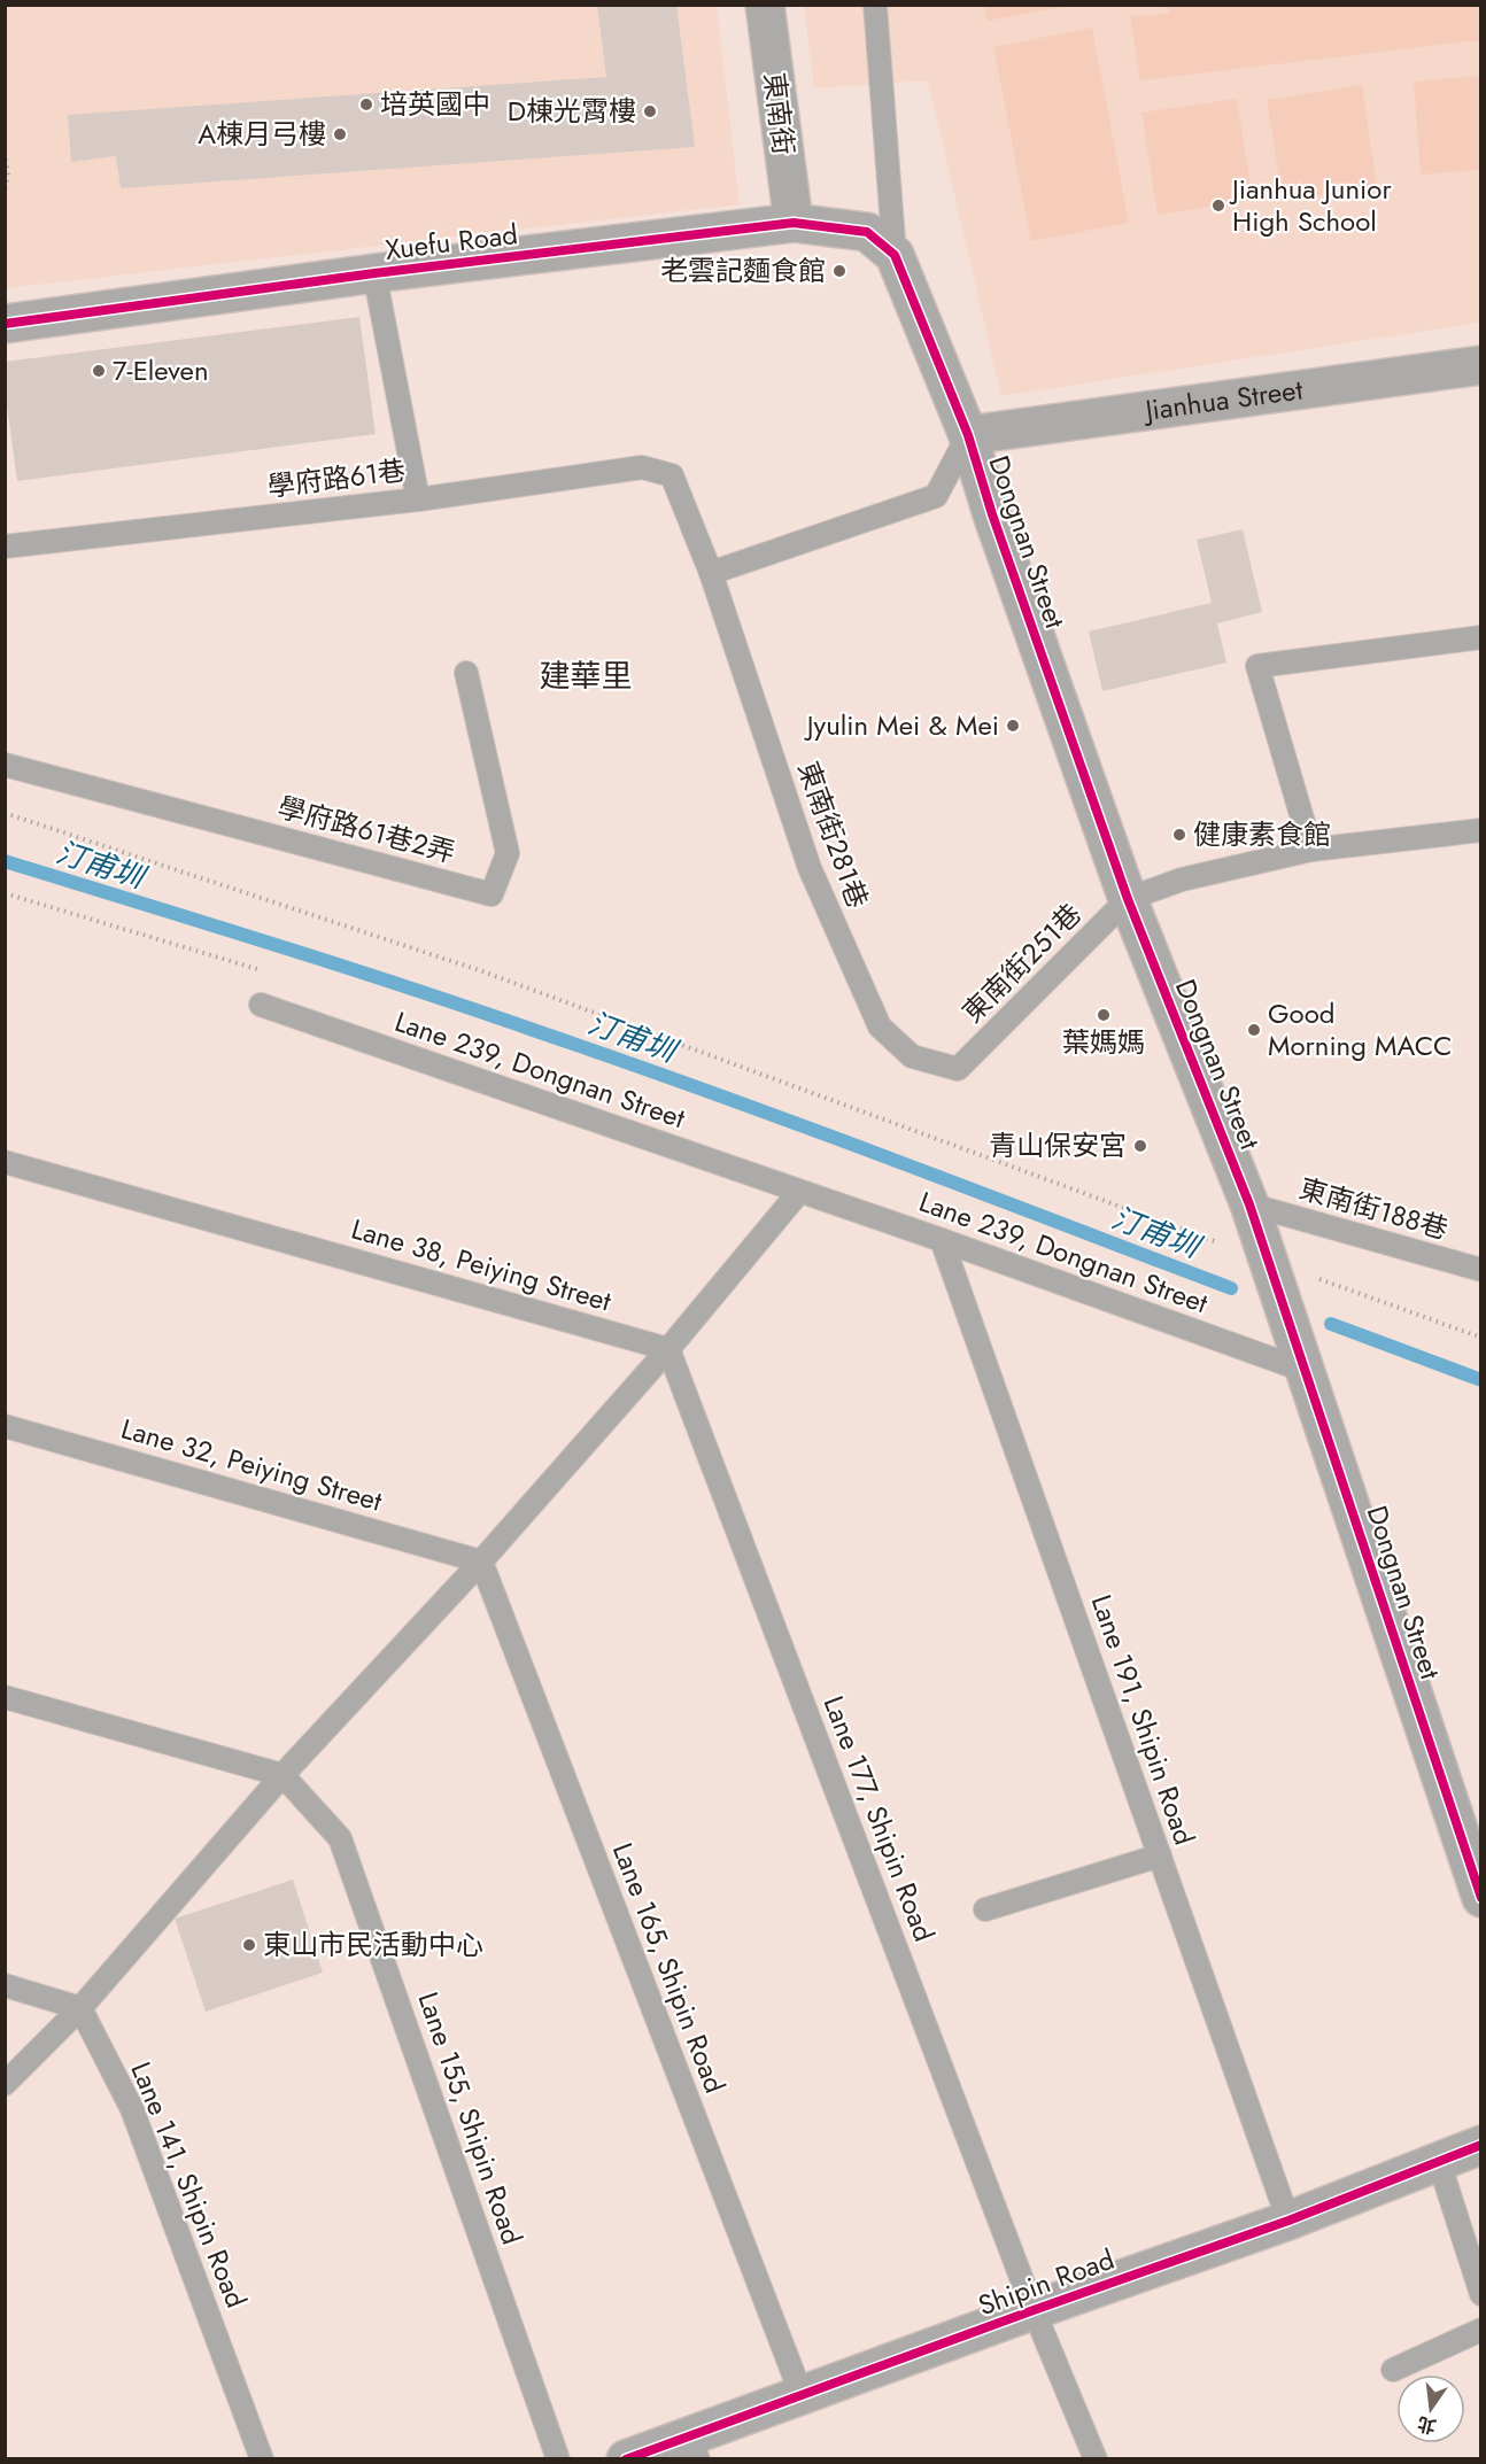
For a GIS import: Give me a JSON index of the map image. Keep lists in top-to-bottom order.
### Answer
{
  "streets": {
    "street": [
      "東南街",
      "Xuefu Road",
      "Jianhua Street",
      "Dongnan Street",
      "Shipin Road"
    ],
    "lane": [
      "學府路61巷",
      "學府路61巷2弄",
      "東南街281巷",
      "東南街251巷",
      "Lane 239, Dongnan Street",
      "東南街188巷",
      "Lane 38, Peiying Street",
      "Lane 32, Peiying Street",
      "Lane 191, Shipin Road",
      "Lane 177, Shipin Road",
      "Lane 165, Shipin Road",
      "Lane 155, Shipin Road",
      "Lane 141, Shipin Road"
    ]
  },
  "crossings": [
    ["東南街", "Xuefu Road"],
    ["Xuefu Road", "Dongnan Street"],
    ["Jianhua Street", "Dongnan Street"],
    ["學府路61巷", "東南街281巷"],
    ["Dongnan Street", "東南街251巷"],
    ["Dongnan Street", "Lane 239, Dongnan Street"],
    ["Dongnan Street", "東南街188巷"],
    ["東南街281巷", "東南街251巷"],
    ["Lane 239, Dongnan Street", "Lane 191, Shipin Road"],
    ["Lane 38, Peiying Street", "Lane 177, Shipin Road"],
    ["Lane 32, Peiying Street", "Lane 165, Shipin Road"],
    ["Lane 191, Shipin Road", "Shipin Road"],
    ["Lane 177, Shipin Road", "Shipin Road"],
    ["Lane 165, Shipin Road", "Shipin Road"]
  ],
  "districts": ["建華里"],
  "water": ["汀甫圳"],
  "places": [
    "培英國中",
    "D棟光霄樓",
    "A棟月弓樓",
    "Jianhua Junior High School",
    "老雲記麵食館",
    "7-Eleven",
    "Jyulin Mei & Mei",
    "健康素食館",
    "葉媽媽",
    "Good Morning MACC",
    "青山保安宮",
    "東山市民活動中心"
  ],
  "north": "bottom"
}
